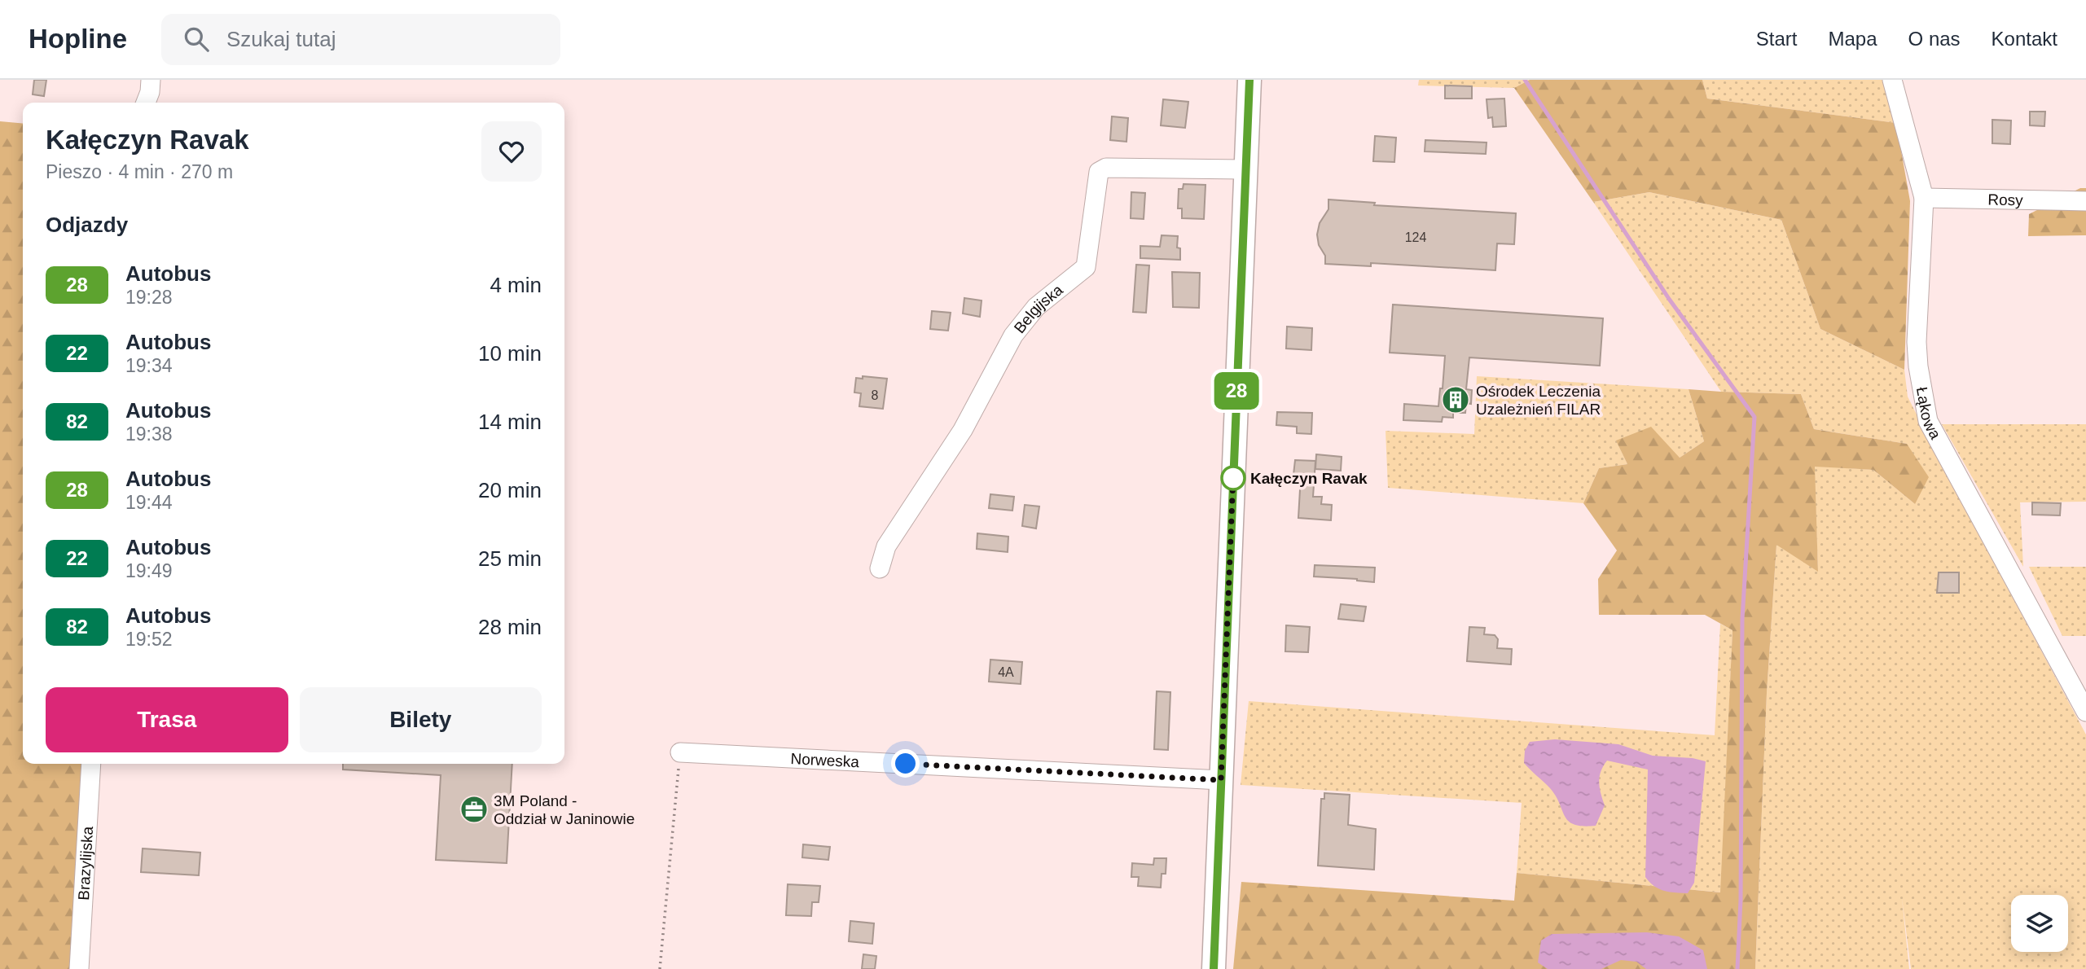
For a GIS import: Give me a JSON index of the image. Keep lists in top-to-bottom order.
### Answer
{
  "streets": {
    "street": [
      "Rosy",
      "Belgijska",
      "Łąkowa",
      "Norweska",
      "Brazylijska"
    ]
  },
  "crossings": [
    ["Rosy", "Łąkowa"]
  ],
  "places": {
    "building": ["Ośrodek Leczenia Uzależnień FILAR"],
    "other": ["Kałęczyn Ravak"],
    "office": ["3M Poland - Oddział w Janinowie"]
  },
  "lines": ["bus line 28"],
  "house_numbers": ["124", "8", "4A"],
  "page": {
    "header": "Hopline",
    "search": "Szukaj tutaj",
    "nav": [
      "Start",
      "Mapa",
      "O nas",
      "Kontakt"
    ],
    "on_map": "28",
    "heading": [
      ["Kałęczyn Ravak", "Pieszo · 4 min · 270 m"],
      "Odjazdy"
    ],
    "list": [
      {
        "mark": "28",
        "name": "Autobus",
        "note": "19:28",
        "value": "4 min"
      },
      {
        "mark": "22",
        "name": "Autobus",
        "note": "19:34",
        "value": "10 min"
      },
      {
        "mark": "82",
        "name": "Autobus",
        "note": "19:38",
        "value": "14 min"
      },
      {
        "mark": "28",
        "name": "Autobus",
        "note": "19:44",
        "value": "20 min"
      },
      {
        "mark": "22",
        "name": "Autobus",
        "note": "19:49",
        "value": "25 min"
      },
      {
        "mark": "82",
        "name": "Autobus",
        "note": "19:52",
        "value": "28 min"
      }
    ],
    "buttons": ["Trasa", "Bilety"]
  }
}
